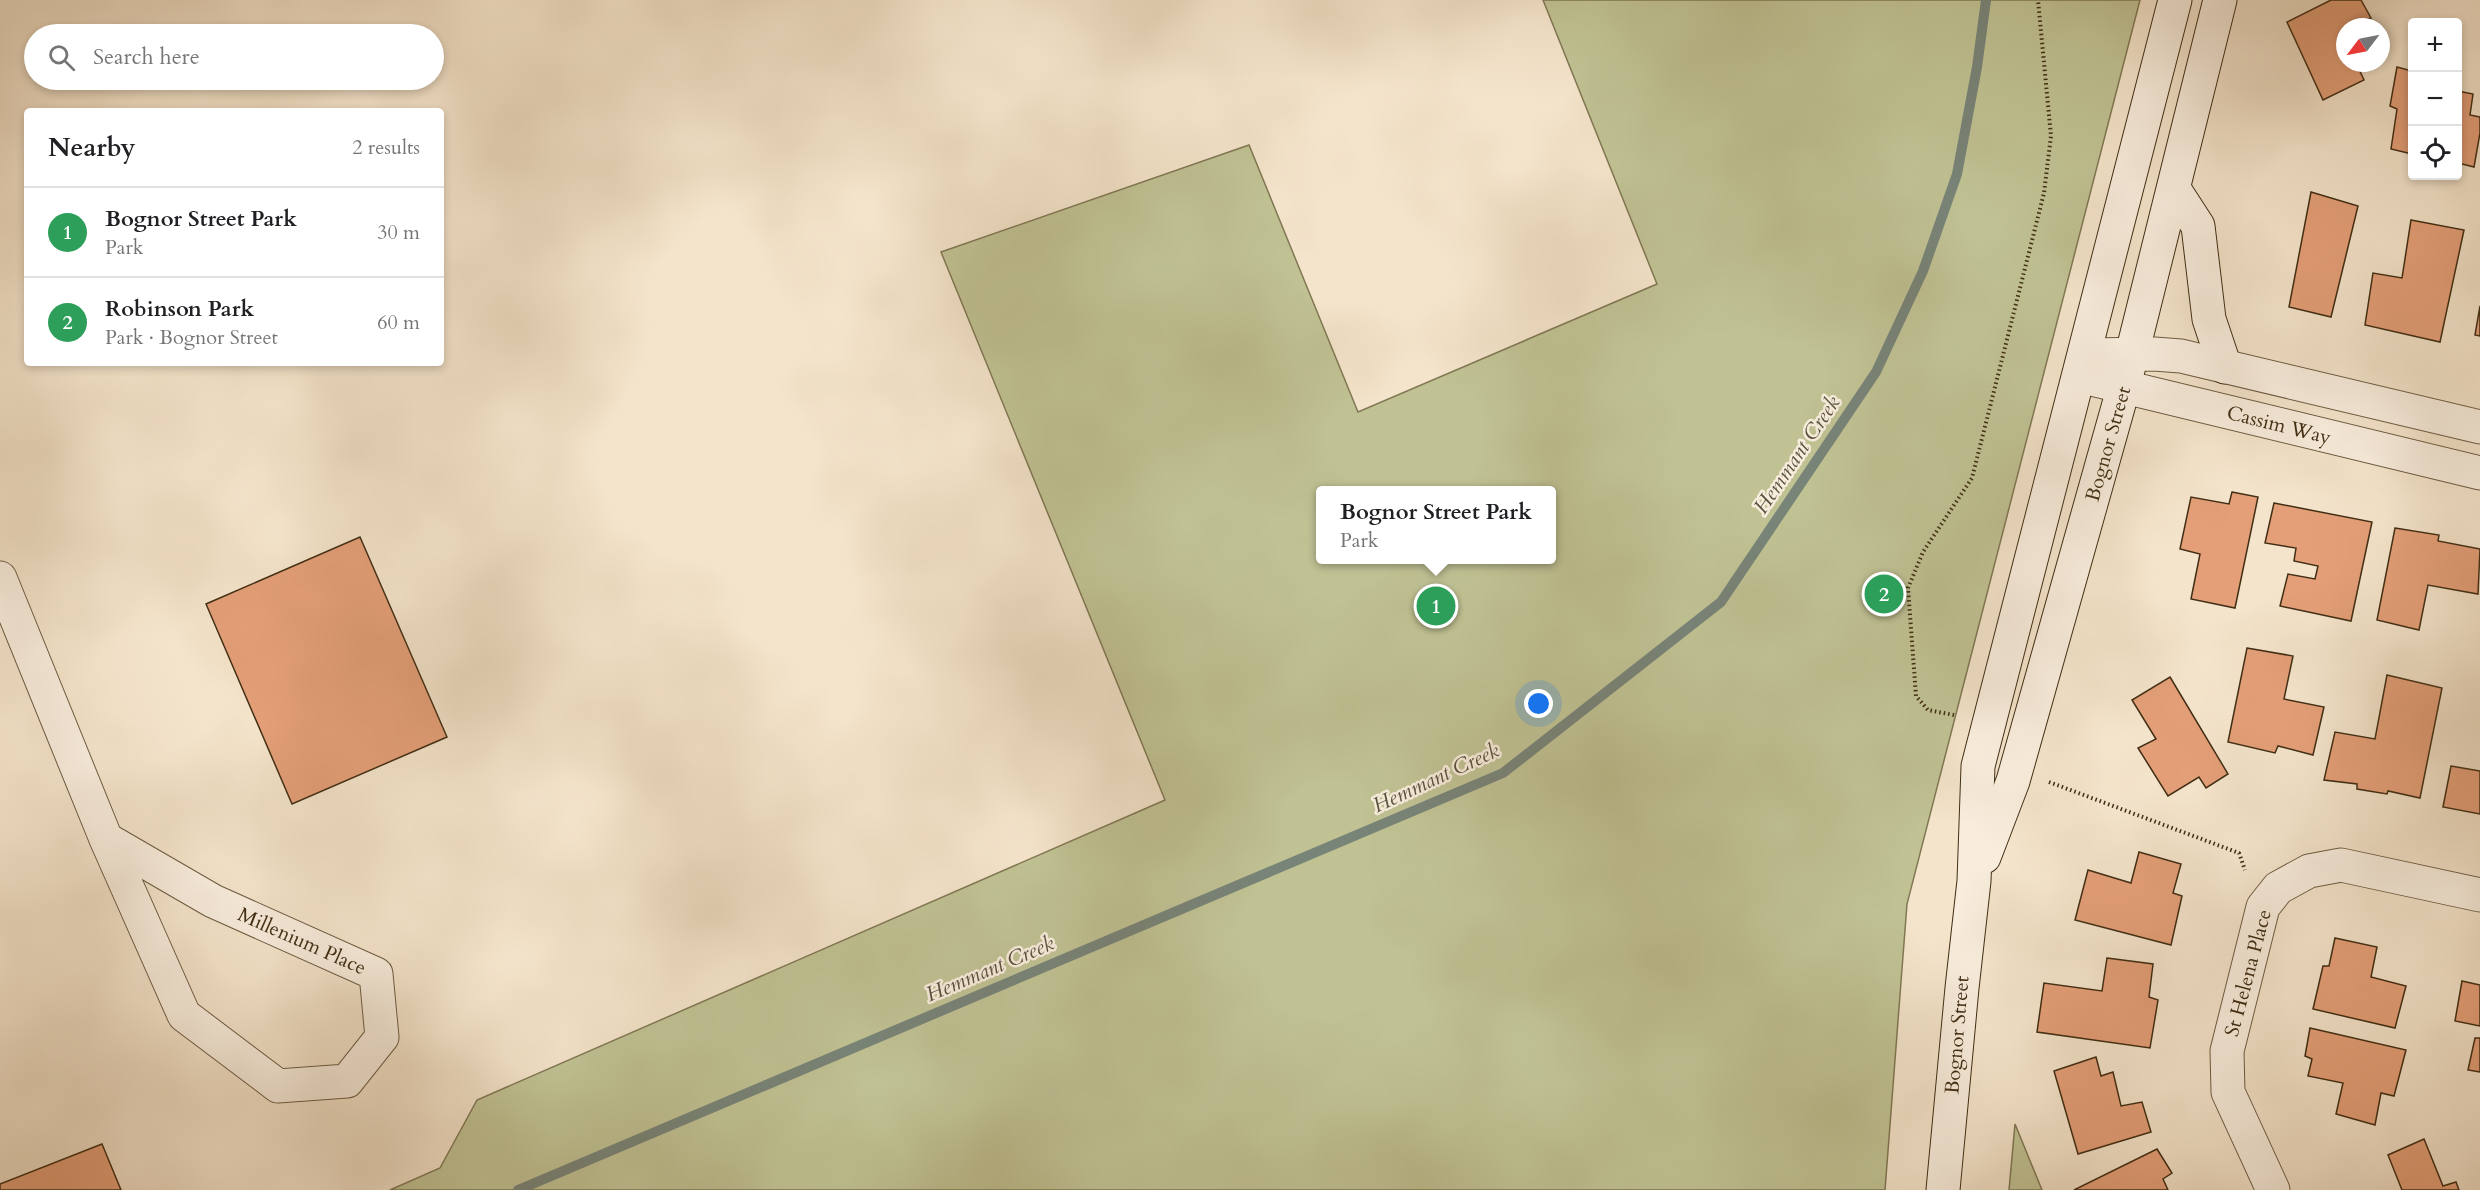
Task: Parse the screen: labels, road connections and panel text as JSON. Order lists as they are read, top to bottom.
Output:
{
  "streets": {
    "street": [
      "Cassim Way",
      "Bognor Street",
      "Millenium Place",
      "St Helena Place"
    ]
  },
  "crossings": [
    ["Cassim Way", "Bognor Street"]
  ],
  "water": ["Hemmant Creek"],
  "north": "bottom left",
  "page": {
    "map_buttons": ["+", "−"],
    "search": "Search here",
    "heading": ["Nearby", "2 results"],
    "list": [
      {
        "mark": "1",
        "name": "Bognor Street Park",
        "note": "Park",
        "value": "30 m"
      },
      {
        "mark": "2",
        "name": "Robinson Park",
        "note": "Park · Bognor Street",
        "value": "60 m"
      }
    ],
    "popup": ["Bognor Street Park", "Park"],
    "pins": ["2", "1"]
  }
}
